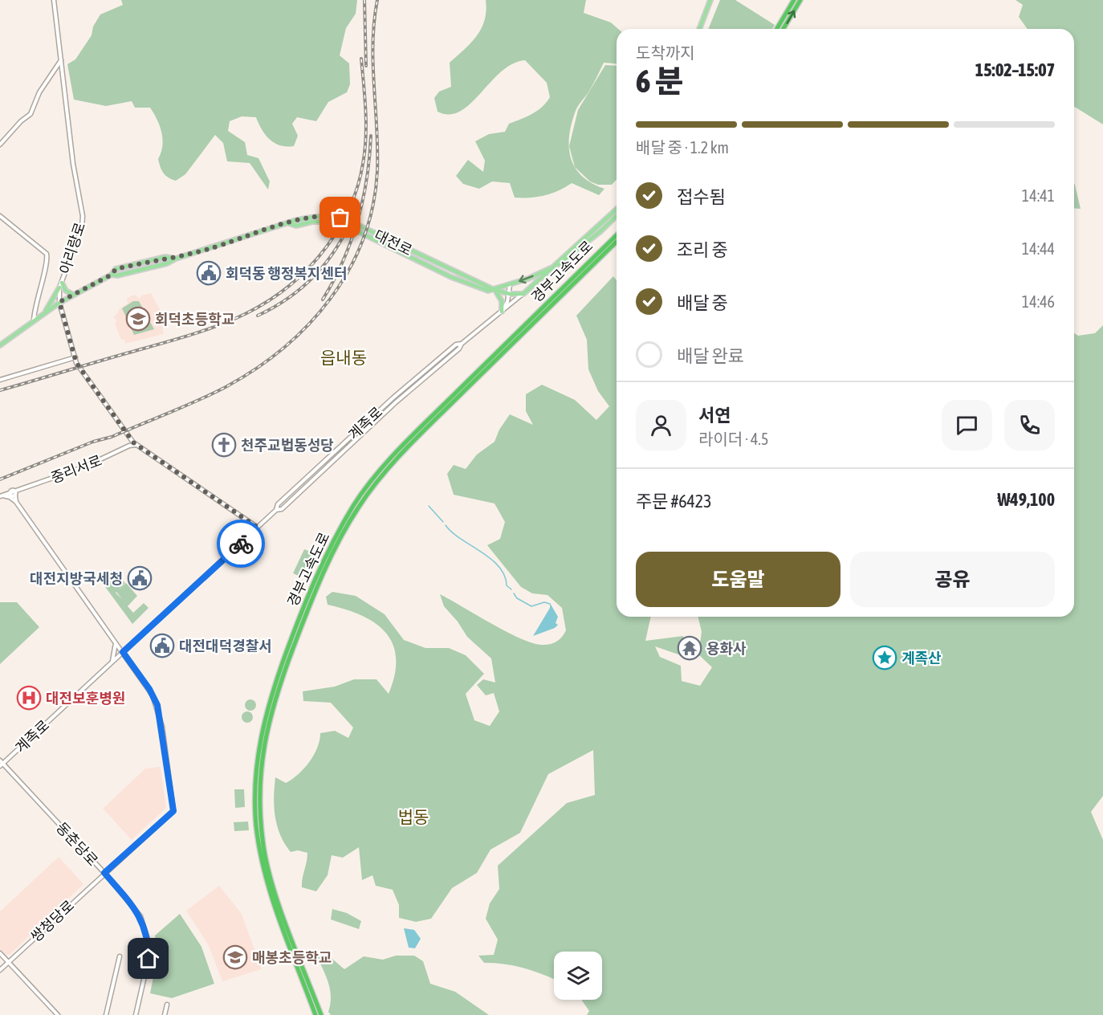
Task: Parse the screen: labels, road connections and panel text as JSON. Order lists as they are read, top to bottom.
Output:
{
  "streets": {
    "highway": ["경부고속도로"],
    "main road": [
      "대전로",
      "아리랑로",
      "계족로",
      "중리서로",
      "동춘당로",
      "쌍청당로"
    ]
  },
  "crossings": [
    ["대전로", "아리랑로"],
    ["대전로", "계족로"],
    ["아리랑로", "계족로"],
    ["아리랑로", "중리서로"],
    ["계족로", "동춘당로"],
    ["계족로", "쌍청당로"],
    ["동춘당로", "쌍청당로"]
  ],
  "districts": ["읍내동", "법동"],
  "places": {
    "public building": ["회덕동 행정복지센터", "대전지방국세청", "대전대덕경찰서"],
    "school or university": ["회덕초등학교", "매봉초등학교"],
    "church": ["천주교법동성당"],
    "temple": ["용화사"],
    "place": ["계족산"],
    "hospital": ["대전보훈병원"]
  },
  "page": {
    "heading": ["6 분", "도착까지", "15:02–15:07"],
    "panel": [
      "서연",
      "라이더 · 4.5",
      "주문 #6423",
      "₩49,100"
    ],
    "bar": "배달 중 · 1.2 km",
    "list": [
      ["접수됨", "14:41"],
      ["조리 중", "14:44"],
      ["배달 중", "14:46"],
      "배달 완료"
    ],
    "buttons": ["도움말", "공유"]
  }
}
